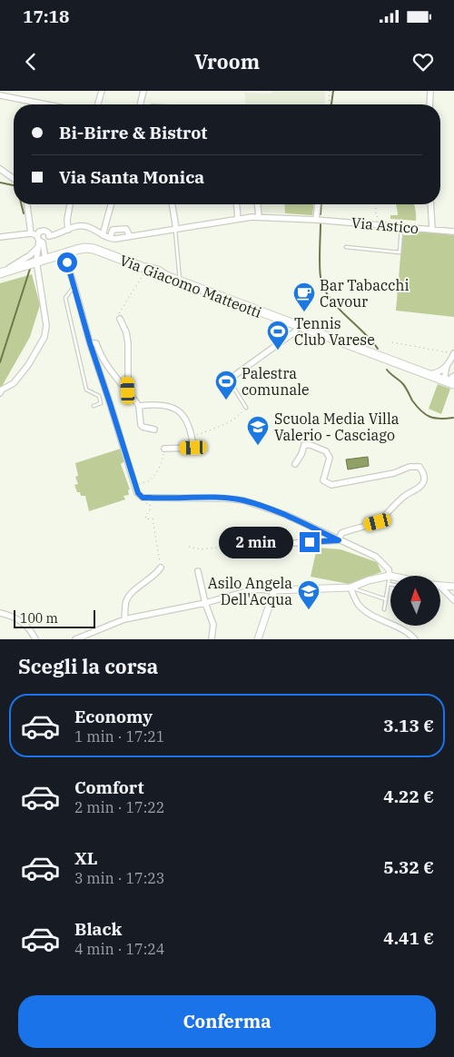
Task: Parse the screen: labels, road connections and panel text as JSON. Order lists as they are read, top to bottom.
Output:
{
  "streets": {
    "main road": ["Via Giacomo Matteotti"],
    "street": ["Via Astico"]
  },
  "places": {
    "cafe": ["Bar Tabacchi Cavour"],
    "sports": ["Tennis Club Varese", "Palestra comunale"],
    "school or university": ["Scuola Media Villa Valerio - Casciago", "Asilo Angela Dell'Acqua"]
  },
  "scale_bar": "100 m",
  "north": "top",
  "page": {
    "status": "17:18",
    "header": "Vroom",
    "banner": ["Bi-Birre & Bistrot", "Via Santa Monica"],
    "bubble": "2 min",
    "scale": "100 m",
    "heading": "Scegli la corsa",
    "list": [
      {
        "name": "Economy",
        "note": "1 min · 17:21",
        "value": "3.13 €"
      },
      {
        "name": "Comfort",
        "note": "2 min · 17:22",
        "value": "4.22 €"
      },
      {
        "name": "XL",
        "note": "3 min · 17:23",
        "value": "5.32 €"
      },
      {
        "name": "Black",
        "note": "4 min · 17:24",
        "value": "4.41 €"
      }
    ],
    "buttons": "Conferma"
  }
}
